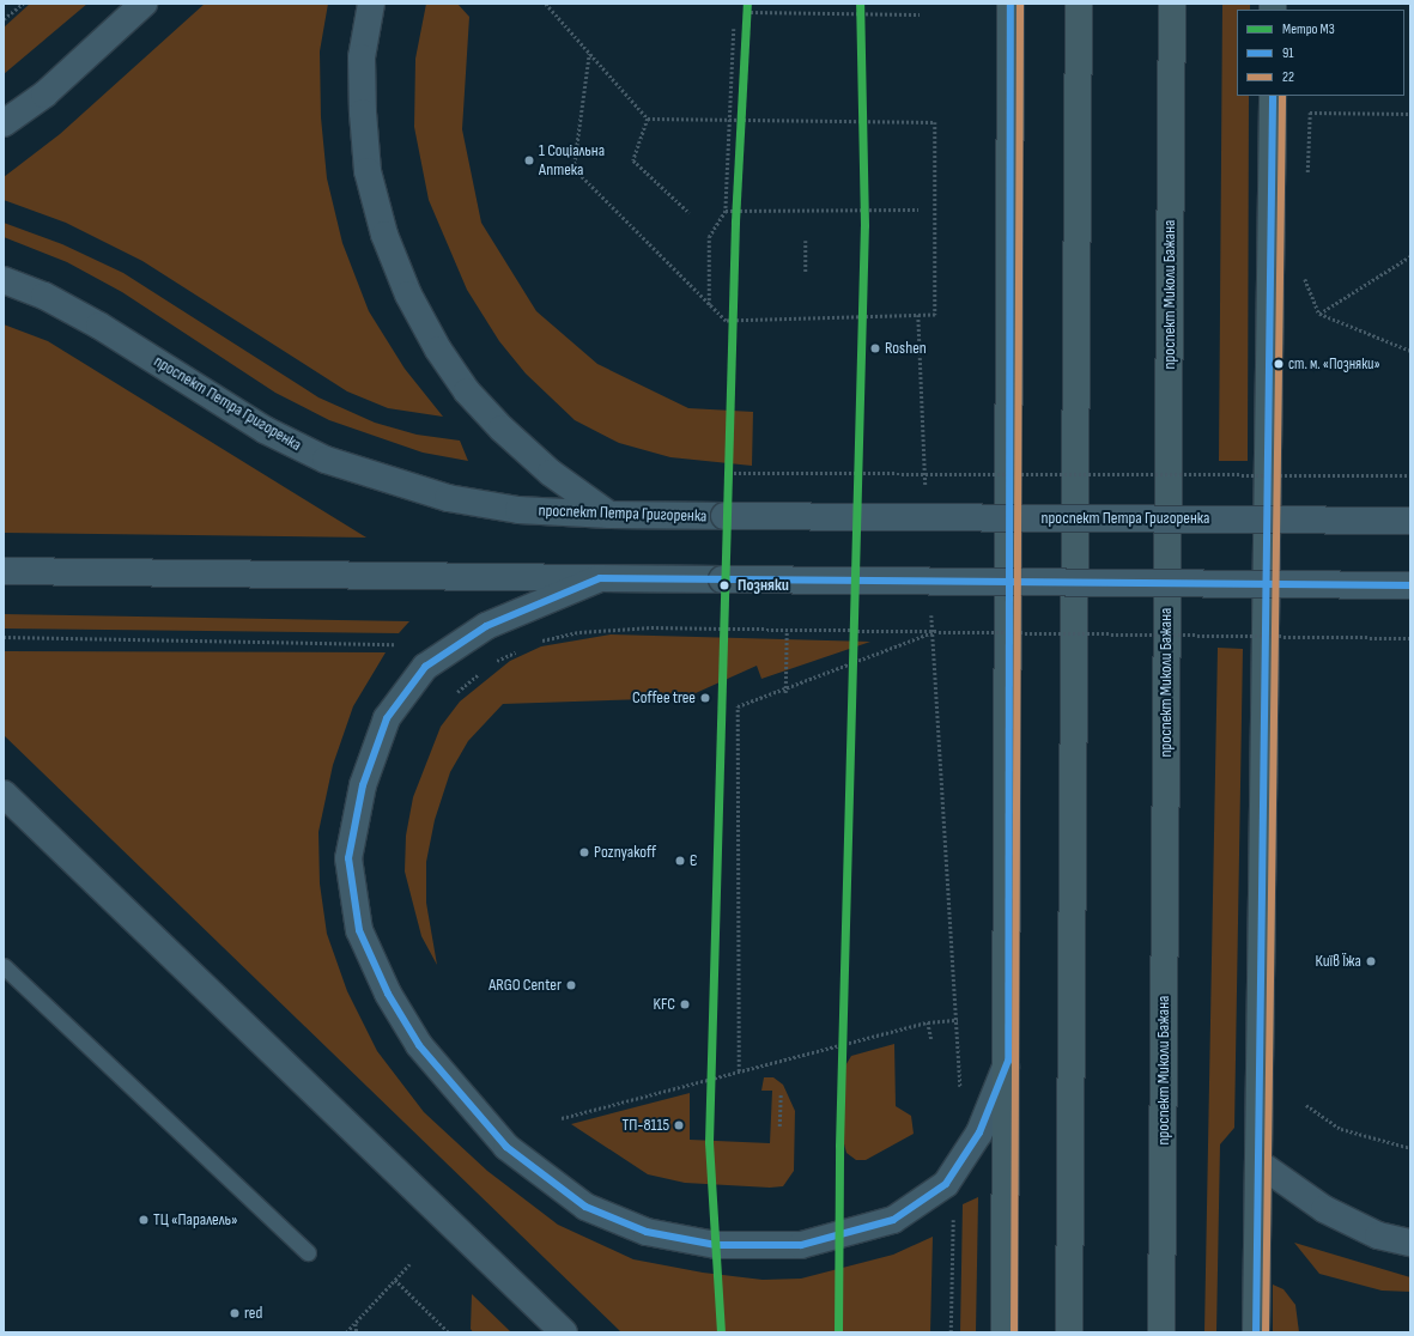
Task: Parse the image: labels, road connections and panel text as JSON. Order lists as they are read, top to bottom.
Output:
{
  "streets": {
    "highway": ["проспект Миколи Бажана"],
    "main road": ["проспект Петра Григоренка"]
  },
  "places": [
    "1 Соціальна Аптека",
    "Roshen",
    "ст. м. «Позняки»",
    "Позняки",
    "Coffee tree",
    "Poznyakoff",
    "Є",
    "Київ Їжа",
    "ARGO Center",
    "KFC",
    "ТП-8115",
    "ТЦ «Паралель»",
    "red"
  ],
  "lines": ["metro line M3", "transit line 91", "transit line 22"],
  "legend": ["Метро M3", "91", "22"]
}
